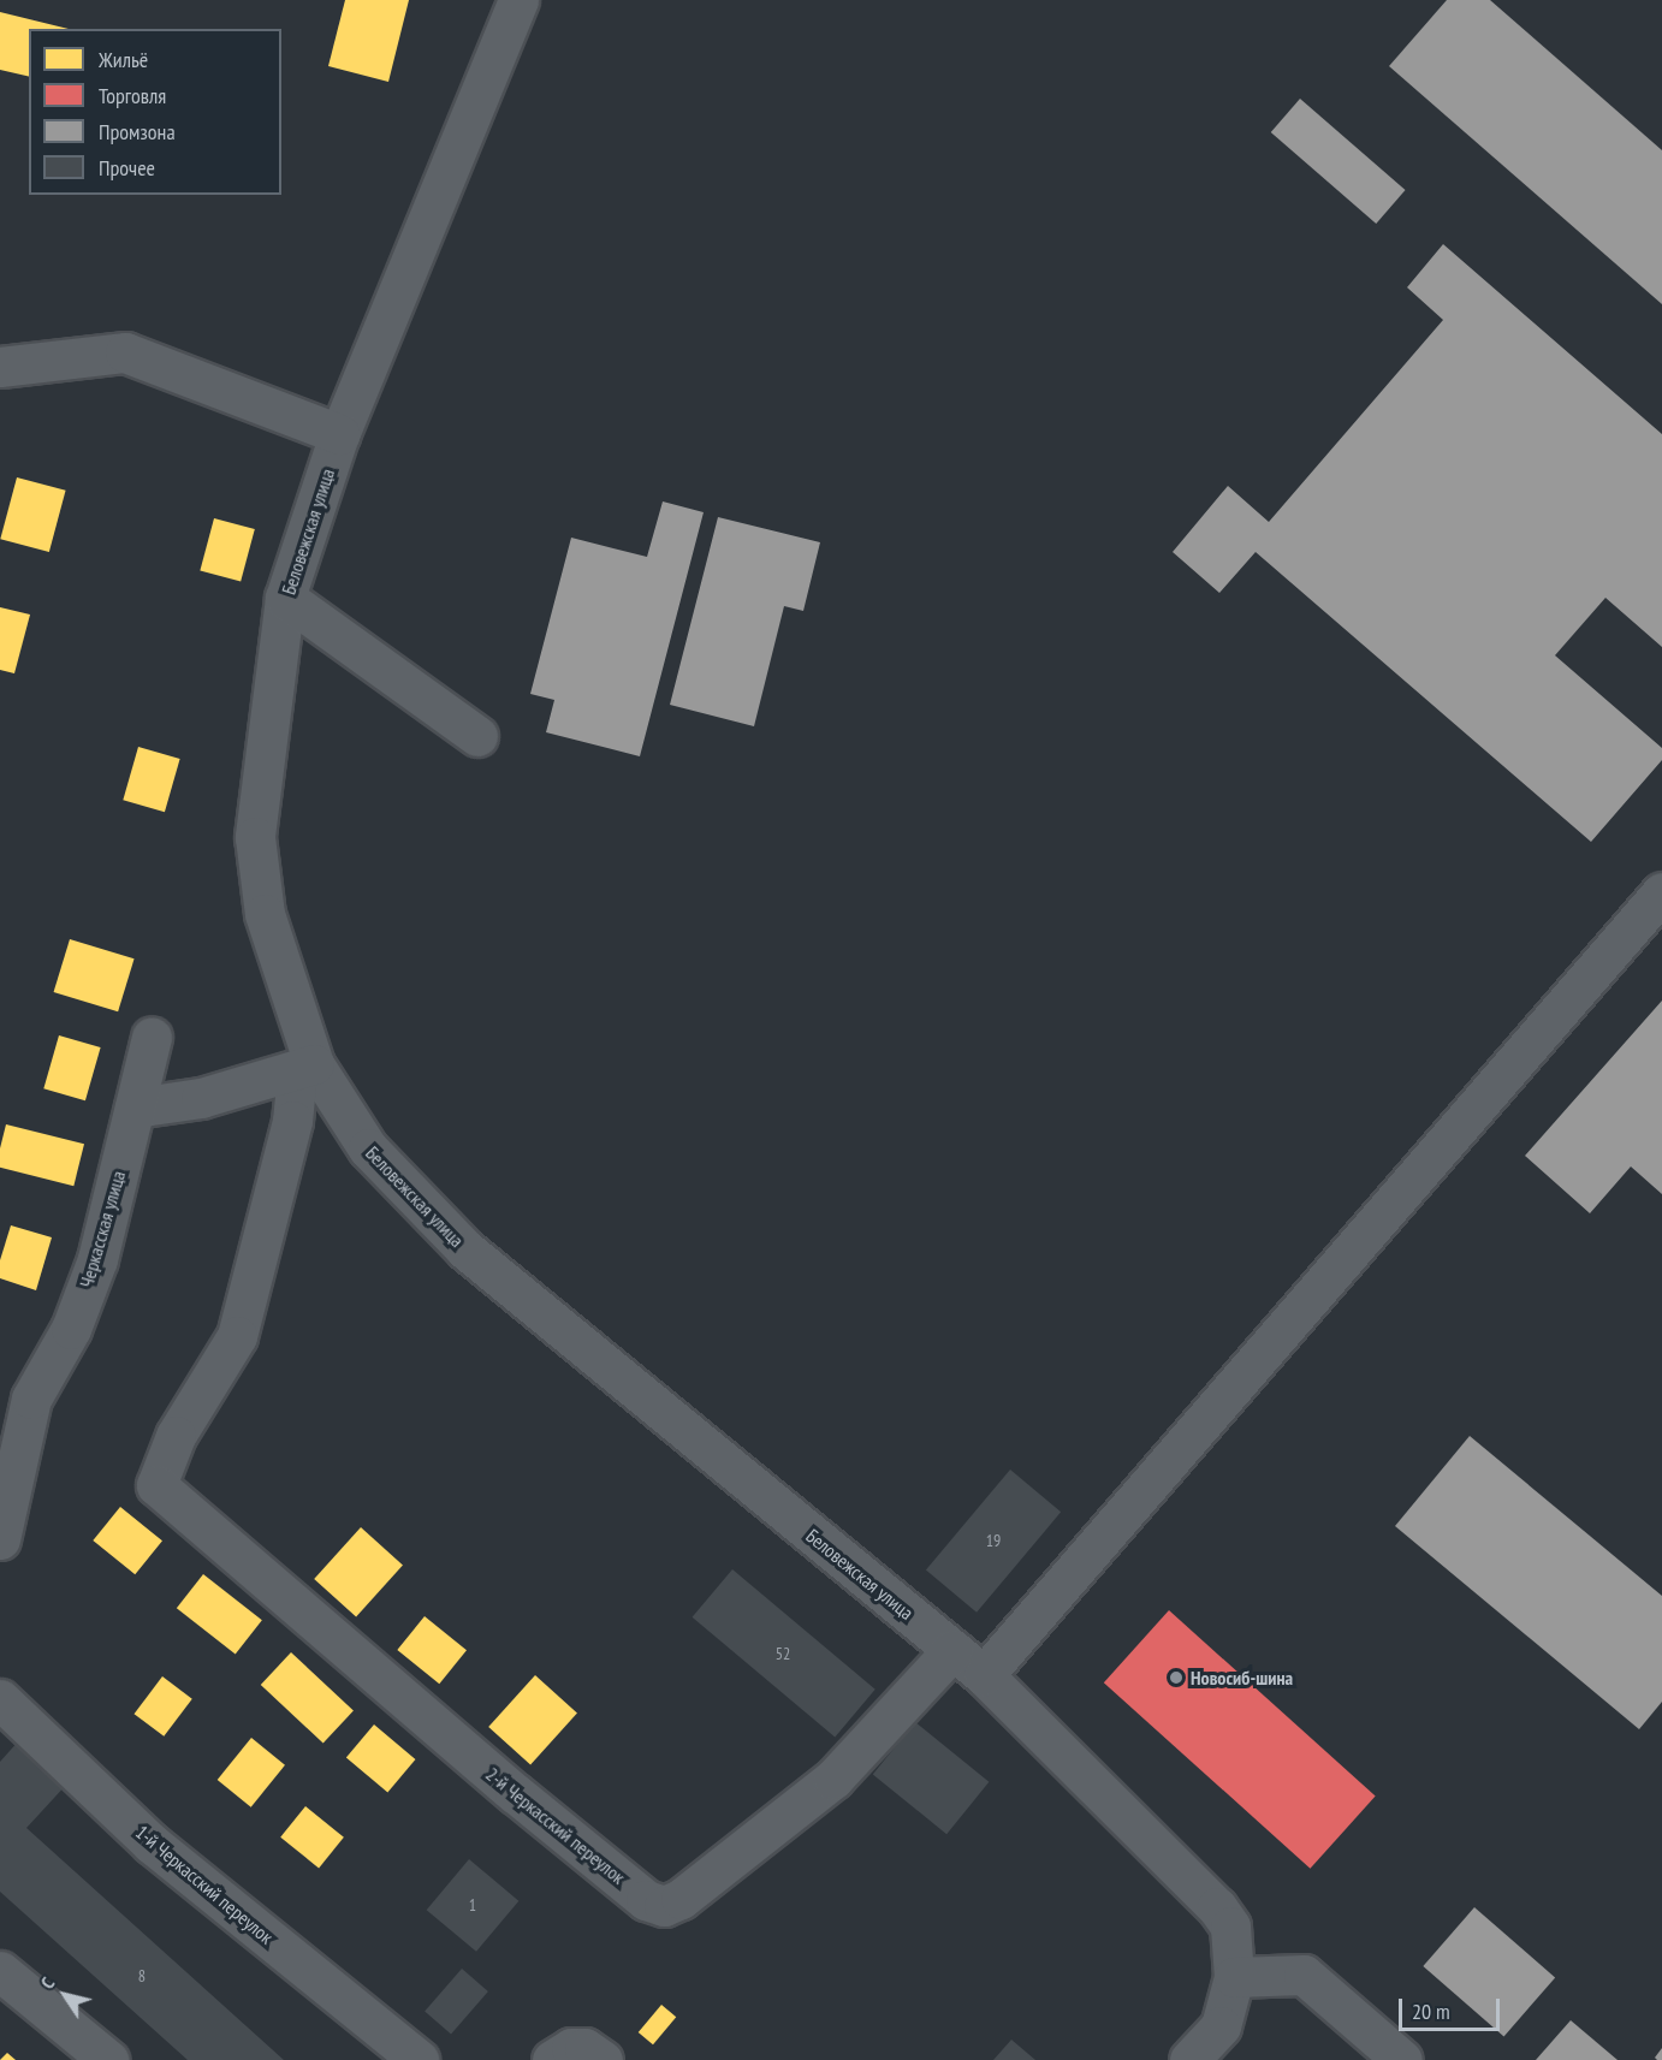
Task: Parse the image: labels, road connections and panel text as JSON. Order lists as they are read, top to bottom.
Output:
{
  "streets": {
    "street": [
      "Беловежская улица",
      "Черкасская улица",
      "2-й Черкасский переулок",
      "1-й Черкасский переулок"
    ]
  },
  "crossings": [
    ["Беловежская улица", "2-й Черкасский переулок"]
  ],
  "places": ["Новосиб-шина"],
  "house_numbers": [
    "19",
    "52",
    "1",
    "8"
  ],
  "legend": [
    "Жильё",
    "Торговля",
    "Промзона",
    "Прочее"
  ],
  "scale_bar": "20 m",
  "north": "top left"
}
